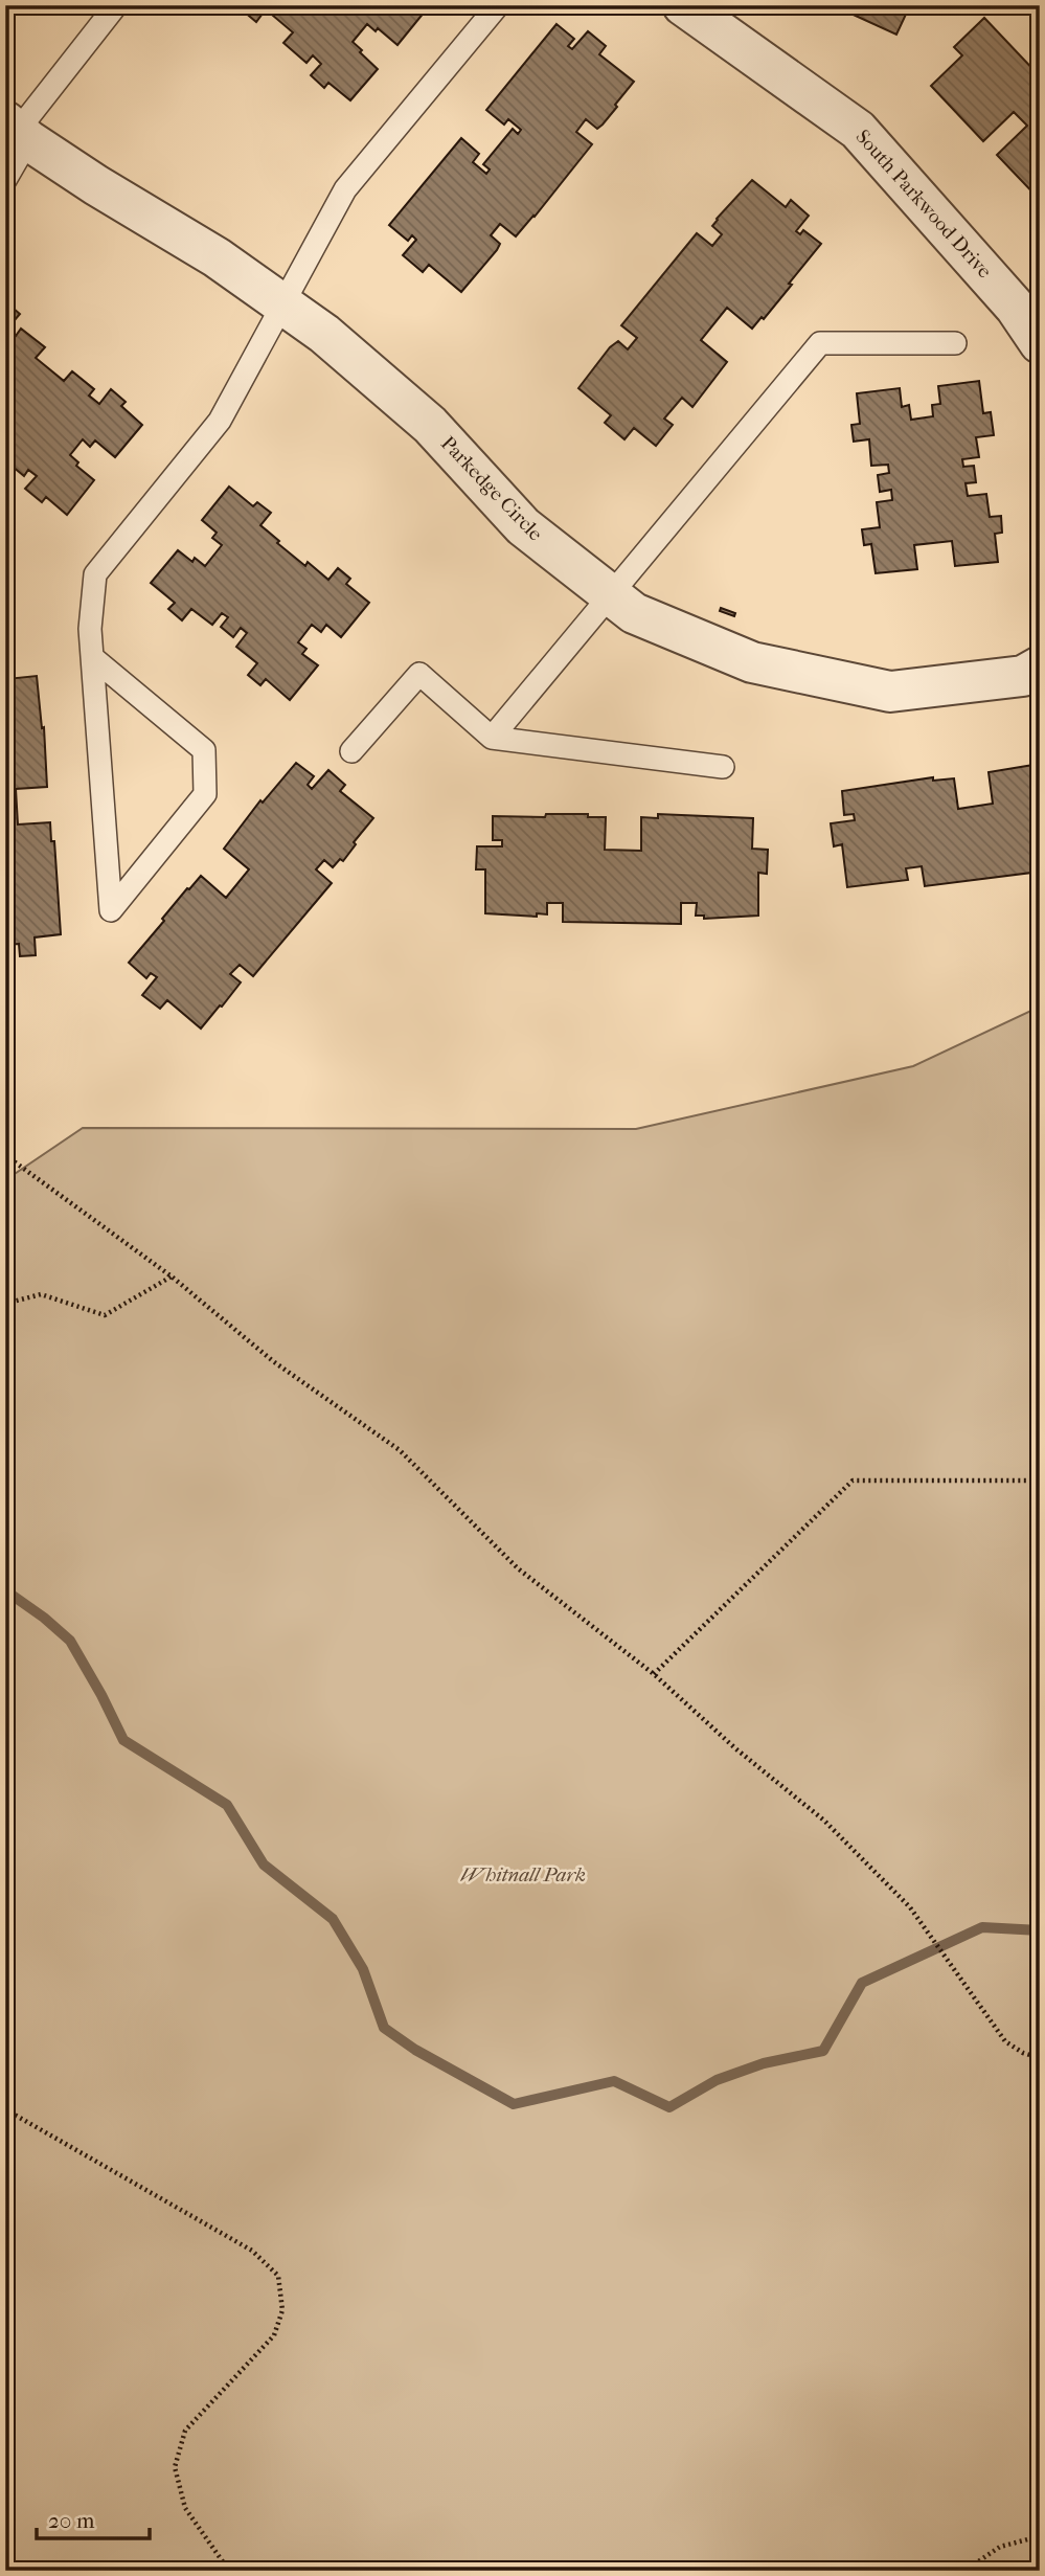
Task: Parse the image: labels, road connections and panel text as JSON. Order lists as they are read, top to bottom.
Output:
{
  "streets": {
    "street": ["South Parkwood Drive", "Parkedge Circle"]
  },
  "parks": ["Whitnall Park"],
  "scale_bar": "20 m"
}
